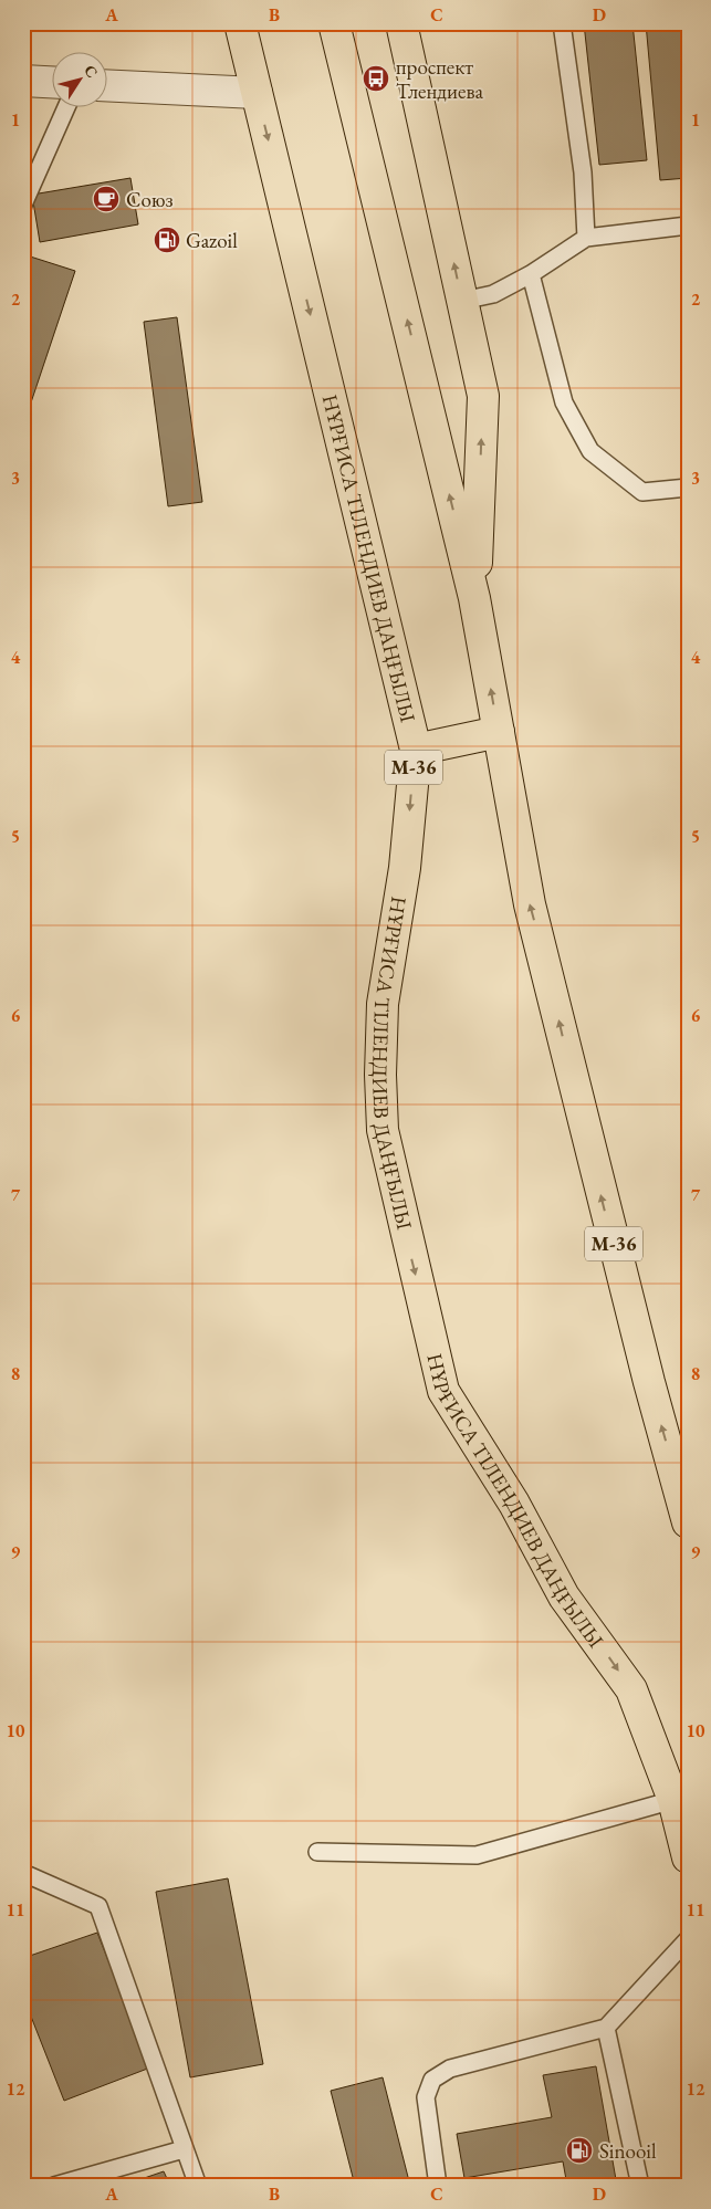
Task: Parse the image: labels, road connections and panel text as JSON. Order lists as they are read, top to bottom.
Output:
{
  "streets": {
    "main road": ["НҰРҒИСА ТІЛЕНДИЕВ ДАҢҒЫЛЫ", "M-36"]
  },
  "places": {
    "bus stop": ["проспект Тлендиева"],
    "cafe": ["Союз"],
    "fuel station": ["Gazoil", "Sinooil"]
  },
  "north": "top right",
  "grid": {
    "columns": [
      "A",
      "B",
      "C",
      "D"
    ],
    "rows": [
      "1",
      "2",
      "3",
      "4",
      "5",
      "6",
      "7",
      "8",
      "9",
      "10",
      "11",
      "12"
    ]
  }
}
